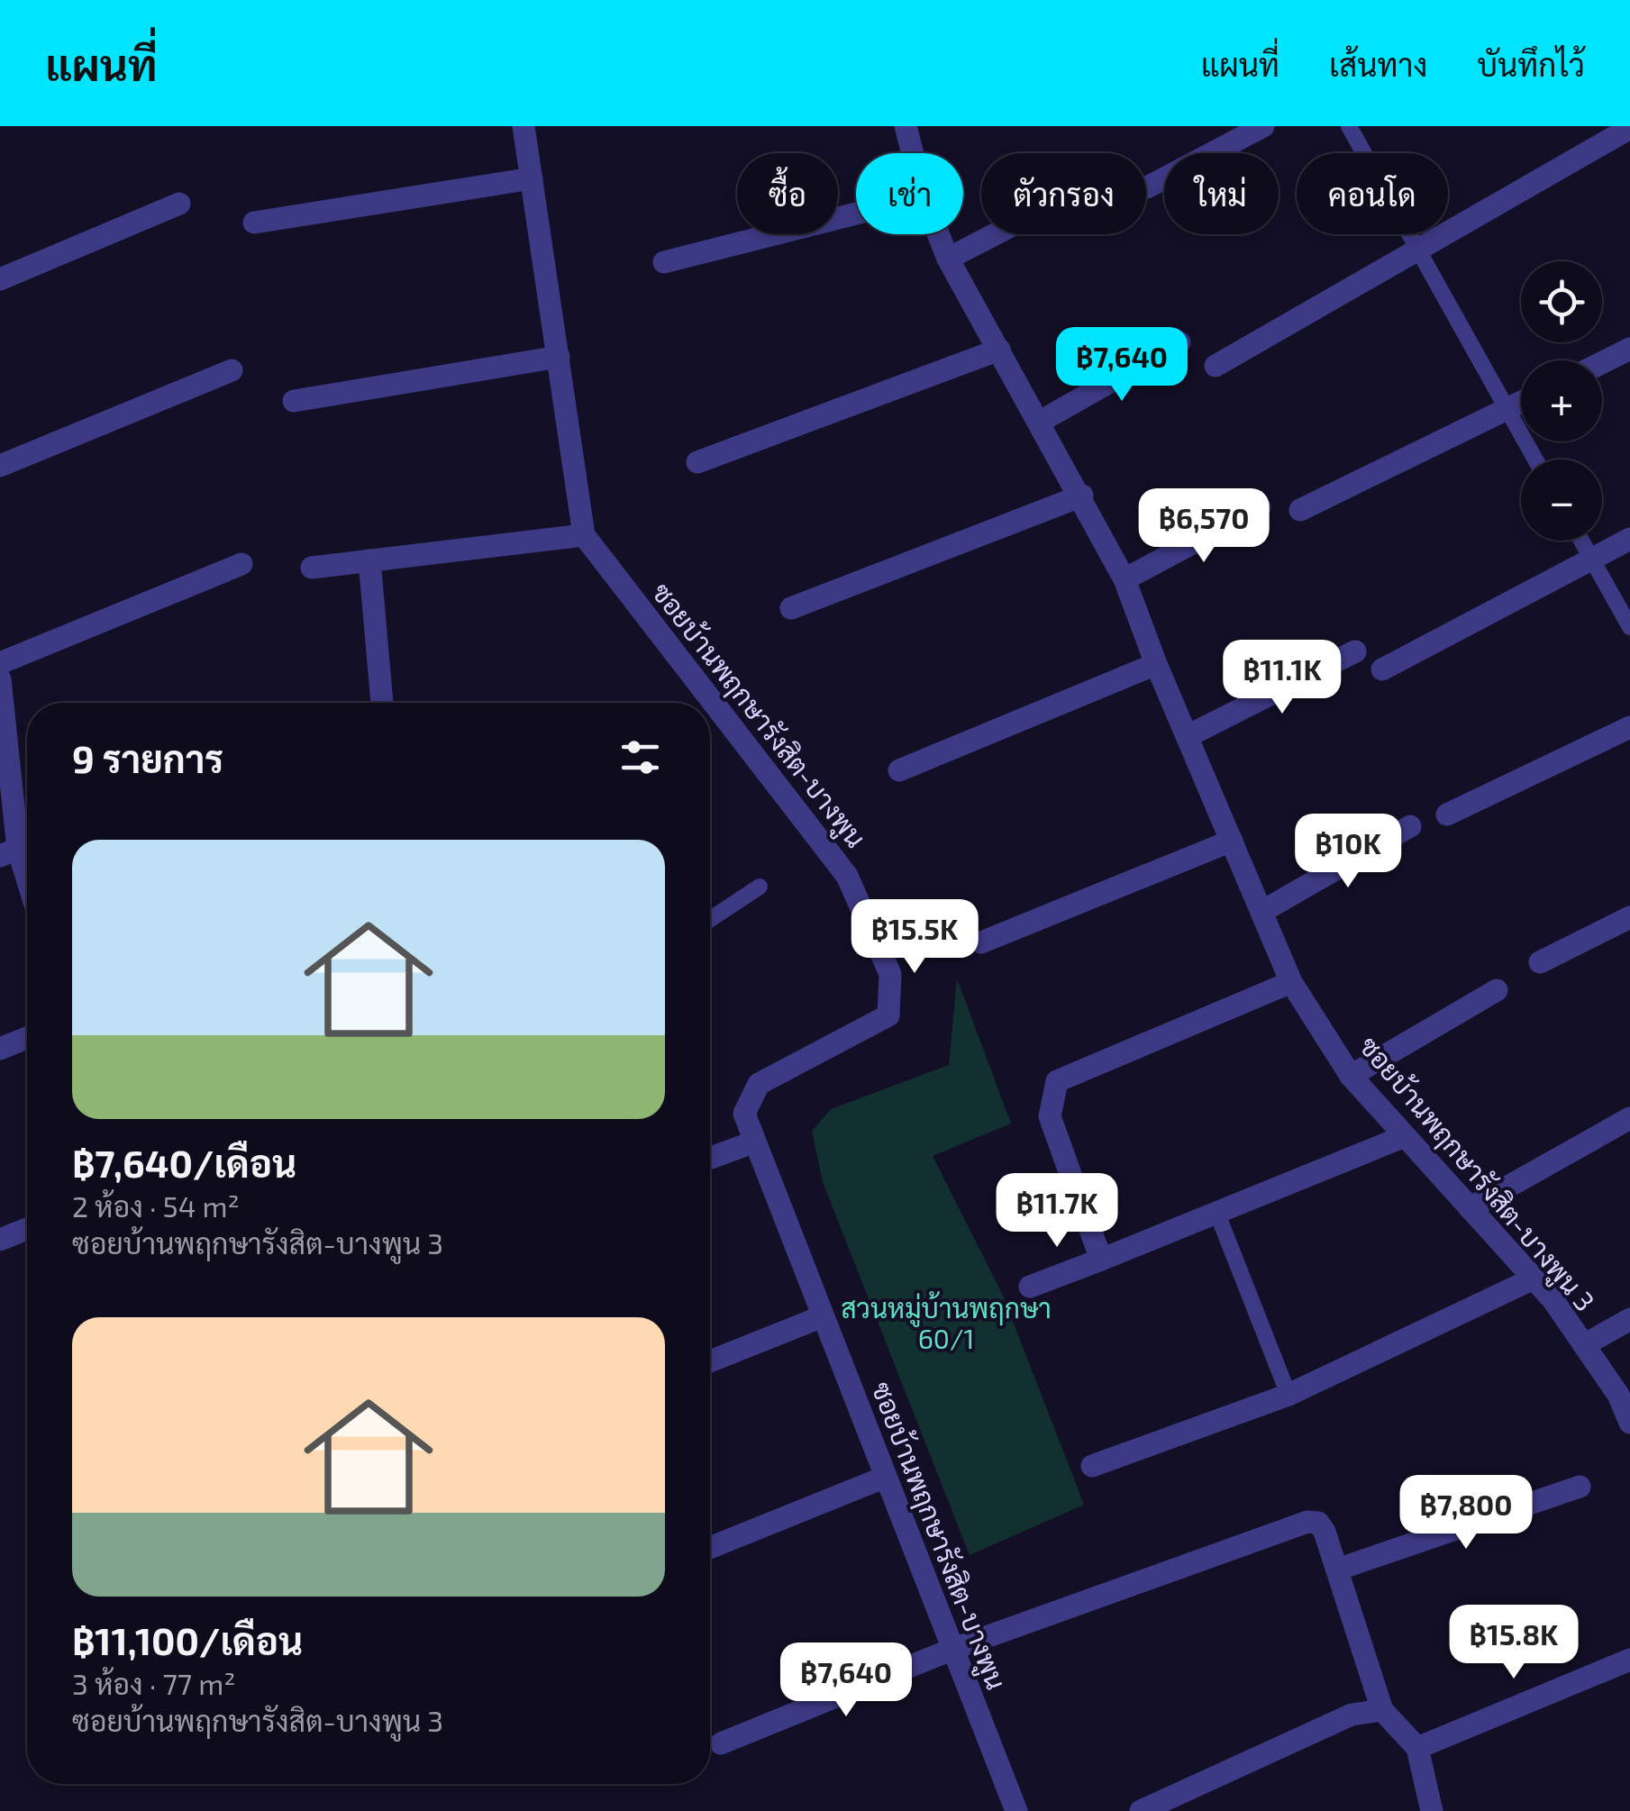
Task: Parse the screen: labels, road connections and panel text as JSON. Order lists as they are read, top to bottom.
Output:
{
  "streets": {
    "street": ["ซอยบ้านพฤกษารังสิต-บางพูน", "ซอยบ้านพฤกษารังสิต-บางพูน 3"]
  },
  "parks": ["สวนหมู่บ้านพฤกษา 60/1"],
  "page": {
    "header": "แผนที่",
    "nav": ["แผนที่", "เส้นทาง", "บันทึกไว้"],
    "chip": [
      "ซื้อ",
      "เช่า",
      "ตัวกรอง",
      "ใหม่",
      "คอนโด"
    ],
    "map_buttons": ["+", "−"],
    "price": [
      "฿7,640",
      "฿6,570",
      "฿11.1K",
      "฿10K",
      "฿15.5K",
      "฿11.7K",
      "฿7,800",
      "฿15.8K",
      "฿7,640"
    ],
    "heading": "9 รายการ",
    "list": [
      {
        "name": "฿7,640/เดือน",
        "note": "2 ห้อง · 54 m² · ซอยบ้านพฤกษารังสิต-บางพูน 3"
      },
      {
        "name": "฿11,100/เดือน",
        "note": "3 ห้อง · 77 m² · ซอยบ้านพฤกษารังสิต-บางพูน 3"
      }
    ]
  }
}
